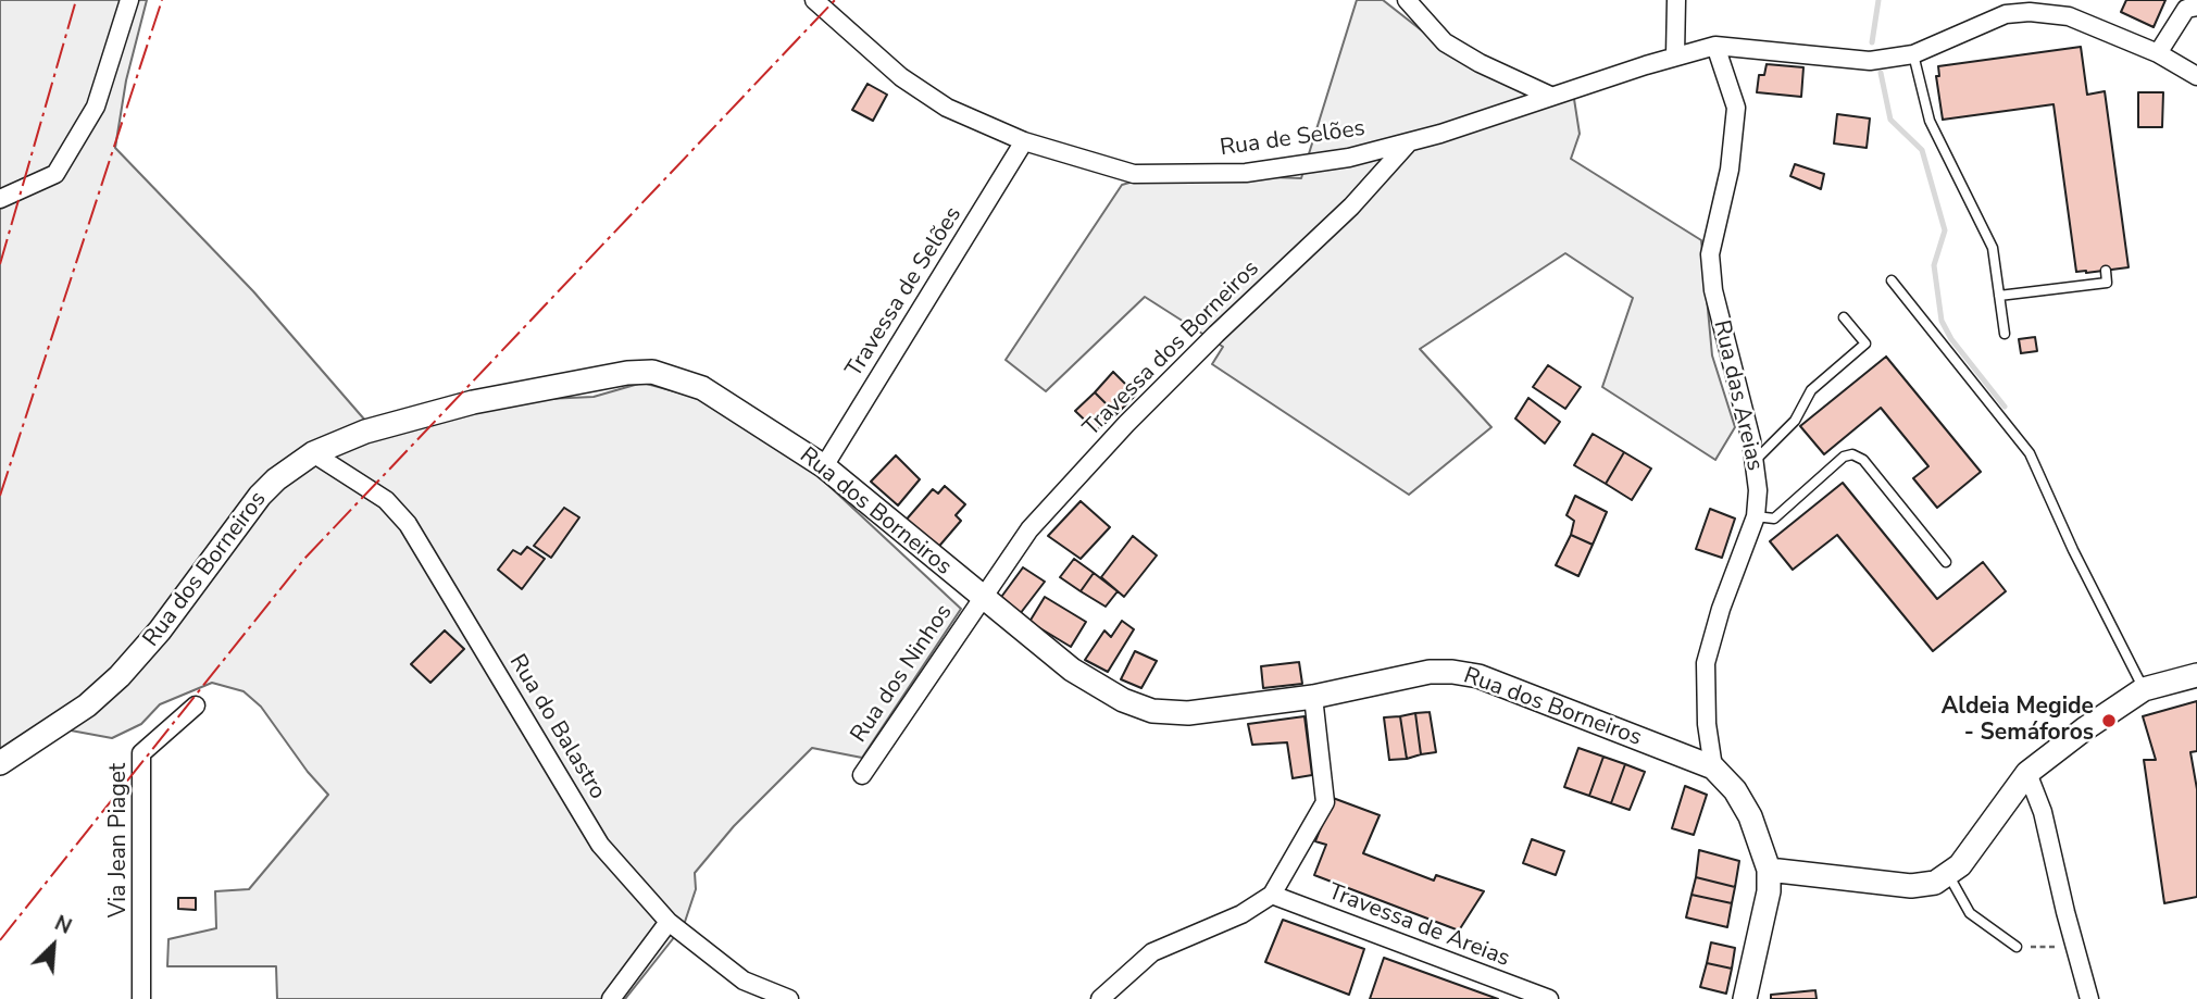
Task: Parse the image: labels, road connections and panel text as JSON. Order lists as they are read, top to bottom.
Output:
{
  "streets": {
    "street": [
      "Rua de Selões",
      "Travessa de Selões",
      "Travessa dos Borneiros",
      "Rua das Areias",
      "Rua dos Borneiros",
      "Rua dos Ninhos",
      "Rua do Balastro",
      "Via Jean Piaget",
      "Travessa de Areias"
    ]
  },
  "crossings": [
    ["Rua de Selões", "Travessa de Selões"],
    ["Rua de Selões", "Travessa dos Borneiros"],
    ["Rua de Selões", "Rua das Areias"],
    ["Travessa de Selões", "Rua dos Borneiros"],
    ["Travessa dos Borneiros", "Rua dos Borneiros"],
    ["Travessa dos Borneiros", "Rua dos Ninhos"],
    ["Rua das Areias", "Rua dos Borneiros"],
    ["Rua dos Borneiros", "Rua dos Ninhos"],
    ["Rua dos Borneiros", "Rua do Balastro"]
  ],
  "places": ["Aldeia Megide - Semáforos"],
  "north": "top right"
}
